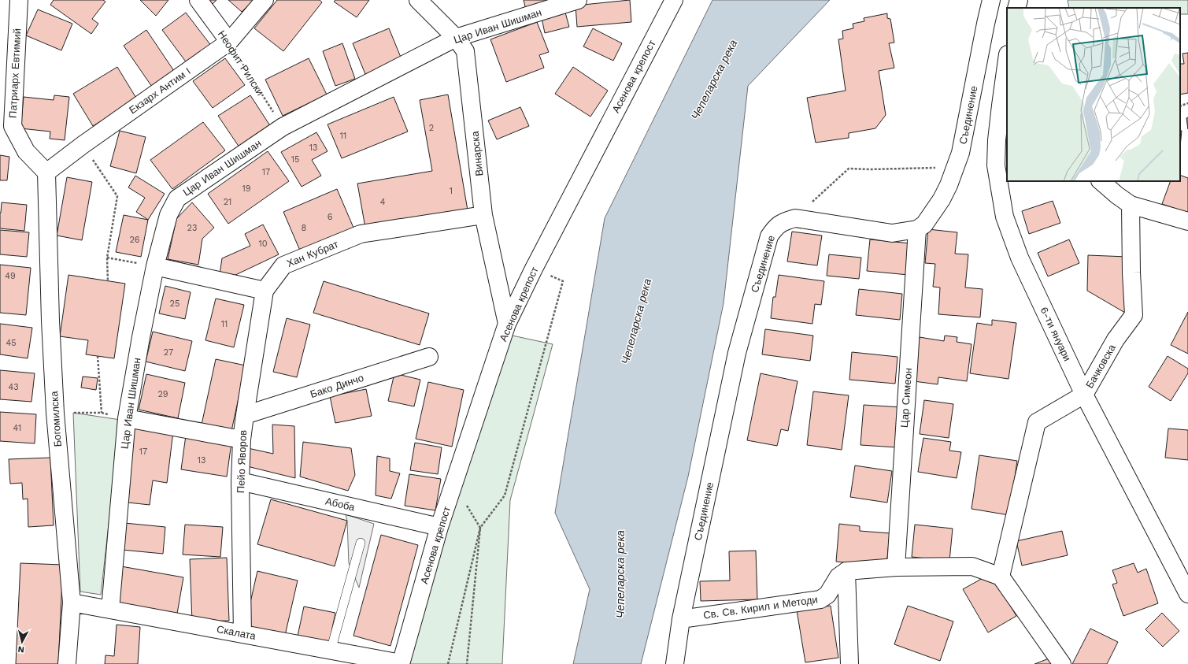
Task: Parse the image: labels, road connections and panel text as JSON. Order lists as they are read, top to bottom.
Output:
{
  "streets": {
    "street": [
      "Цар Иван Шишман",
      "Неофит Рилски",
      "Патриарх Евтимий",
      "Асенова крепост",
      "Екзарх Антим I",
      "Съединение",
      "Винарска",
      "Хан Кубрат",
      "6-ти януари",
      "Бачковска",
      "Бако Динчо",
      "Цар Симеон",
      "Богомилска",
      "Пейо Яворов",
      "Абоба",
      "Св. Св. Кирил и Методи",
      "Скалата"
    ]
  },
  "crossings": [
    ["Цар Иван Шишман", "Неофит Рилски"],
    ["Цар Иван Шишман", "Винарска"],
    ["Цар Иван Шишман", "Скалата"],
    ["Неофит Рилски", "Екзарх Антим I"],
    ["Патриарх Евтимий", "Екзарх Антим I"],
    ["Патриарх Евтимий", "Богомилска"],
    ["Асенова крепост", "Винарска"],
    ["Асенова крепост", "Абоба"],
    ["Асенова крепост", "Скалата"],
    ["Екзарх Антим I", "Богомилска"],
    ["Съединение", "Цар Симеон"],
    ["Съединение", "Св. Св. Кирил и Методи"],
    ["Винарска", "Хан Кубрат"],
    ["Хан Кубрат", "Пейо Яворов"],
    ["6-ти януари", "Бачковска"],
    ["Бако Динчо", "Пейо Яворов"],
    ["Богомилска", "Скалата"],
    ["Пейо Яворов", "Абоба"],
    ["Пейо Яворов", "Скалата"]
  ],
  "water": ["Чепеларска река"],
  "house_numbers": [
    "2",
    "11",
    "13",
    "15",
    "17",
    "19",
    "1",
    "21",
    "4",
    "6",
    "23",
    "8",
    "26",
    "10",
    "49",
    "25",
    "11",
    "45",
    "27",
    "43",
    "29",
    "41",
    "17",
    "13"
  ],
  "north": "bottom"
}
